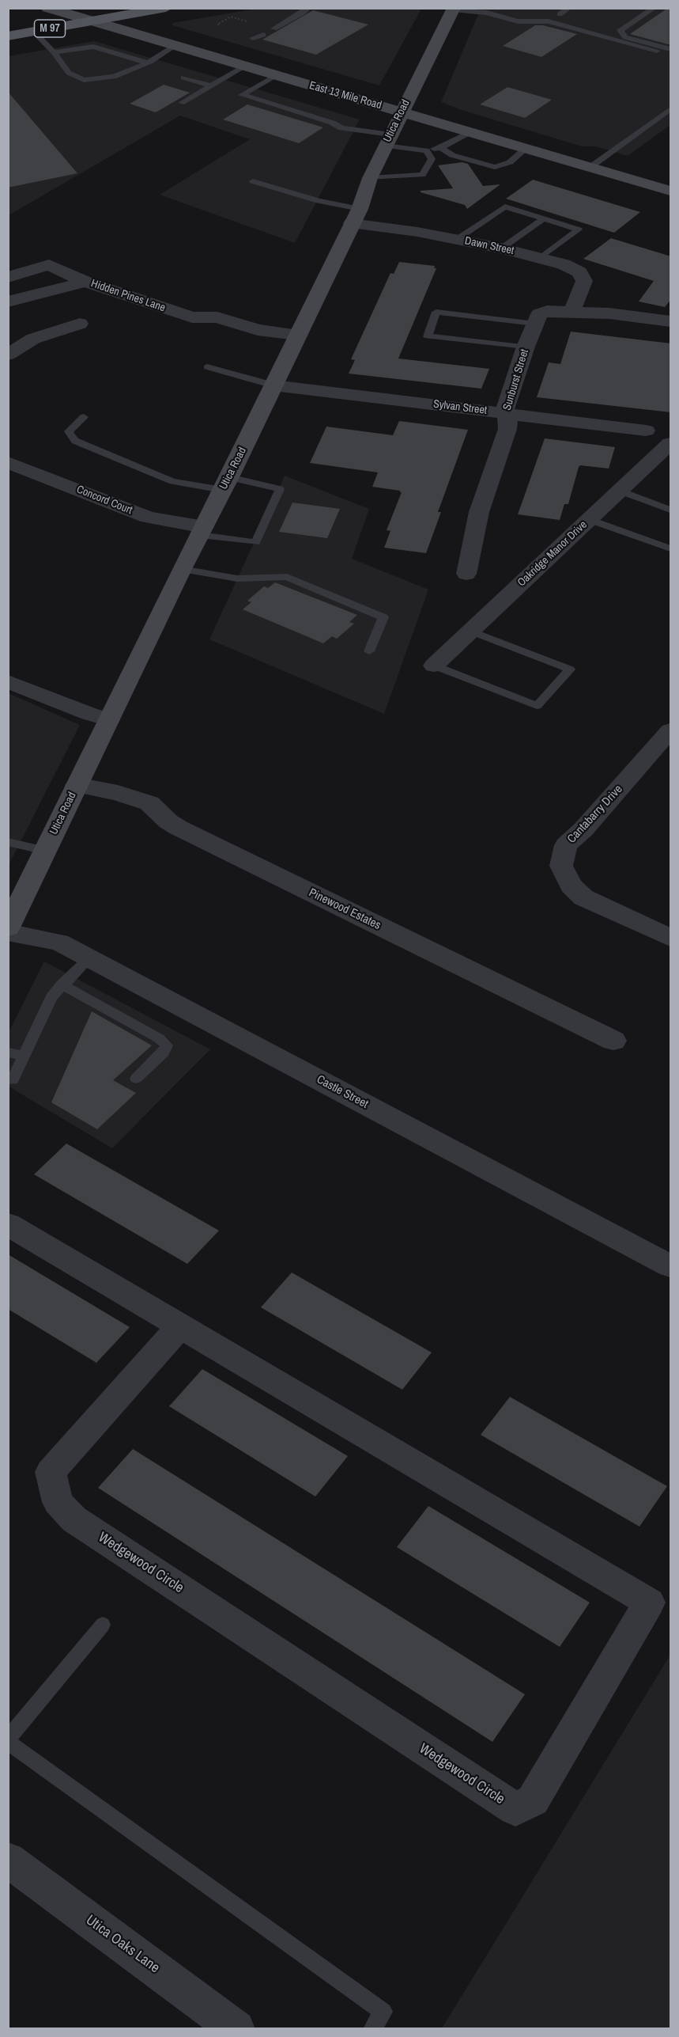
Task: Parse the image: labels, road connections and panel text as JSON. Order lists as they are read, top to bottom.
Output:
{
  "streets": {
    "main road": ["M 97", "East 13 Mile Road", "Utica Road"],
    "street": [
      "Dawn Street",
      "Hidden Pines Lane",
      "Sunburst Street",
      "Sylvan Street",
      "Concord Court",
      "Oakridge Manor Drive",
      "Cantabarry Drive",
      "Pinewood Estates",
      "Castle Street",
      "Wedgewood Circle",
      "Utica Oaks Lane"
    ]
  },
  "crossings": [
    ["M 97", "East 13 Mile Road"],
    ["East 13 Mile Road", "Utica Road"],
    ["Utica Road", "Dawn Street"],
    ["Utica Road", "Hidden Pines Lane"],
    ["Utica Road", "Sylvan Street"],
    ["Utica Road", "Concord Court"],
    ["Utica Road", "Pinewood Estates"],
    ["Sunburst Street", "Sylvan Street"]
  ]
}
